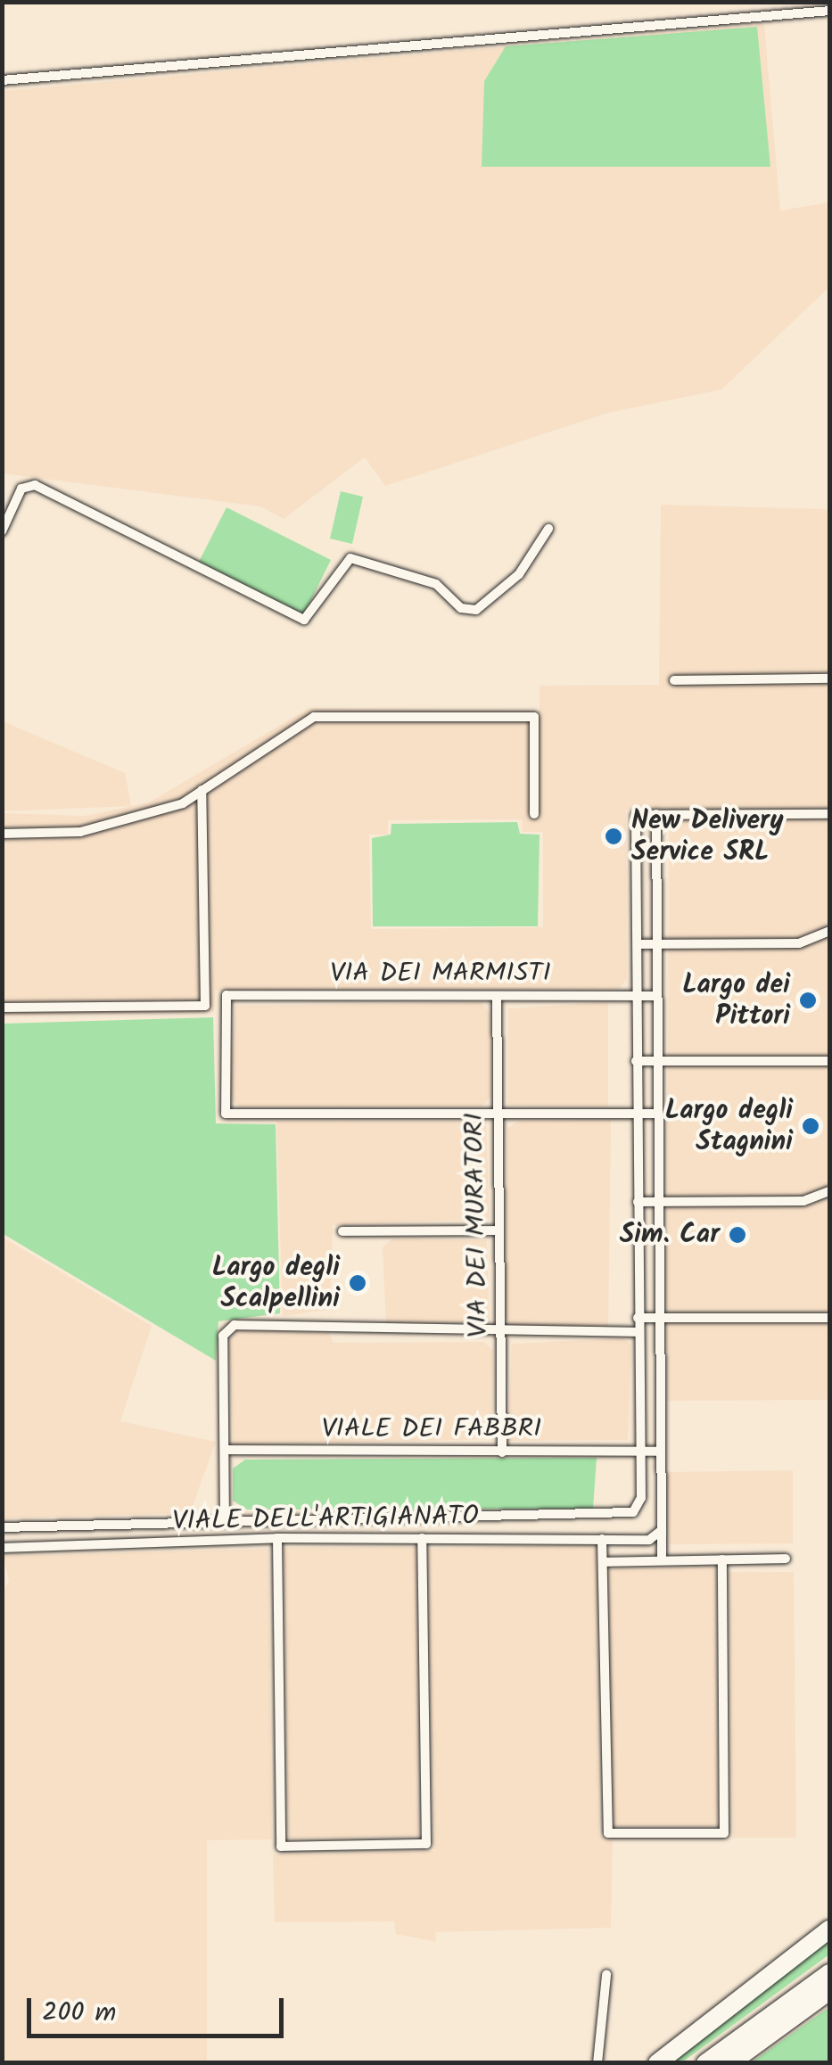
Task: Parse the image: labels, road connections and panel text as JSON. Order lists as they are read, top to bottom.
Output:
{
  "streets": {
    "street": [
      "VIA DEI MARMISTI",
      "VIA DEI MURATORI",
      "VIALE DEI FABBRI",
      "VIALE DELL'ARTIGIANATO"
    ]
  },
  "crossings": [
    ["VIA DEI MARMISTI", "VIA DEI MURATORI"],
    ["VIA DEI MURATORI", "VIALE DEI FABBRI"],
    ["VIALE DEI FABBRI", "VIALE DELL'ARTIGIANATO"]
  ],
  "places": [
    "New Delivery Service SRL",
    "Largo dei Pittori",
    "Largo degli Stagnini",
    "Sim. Car",
    "Largo degli Scalpellini"
  ],
  "scale_bar": "200 m"
}
